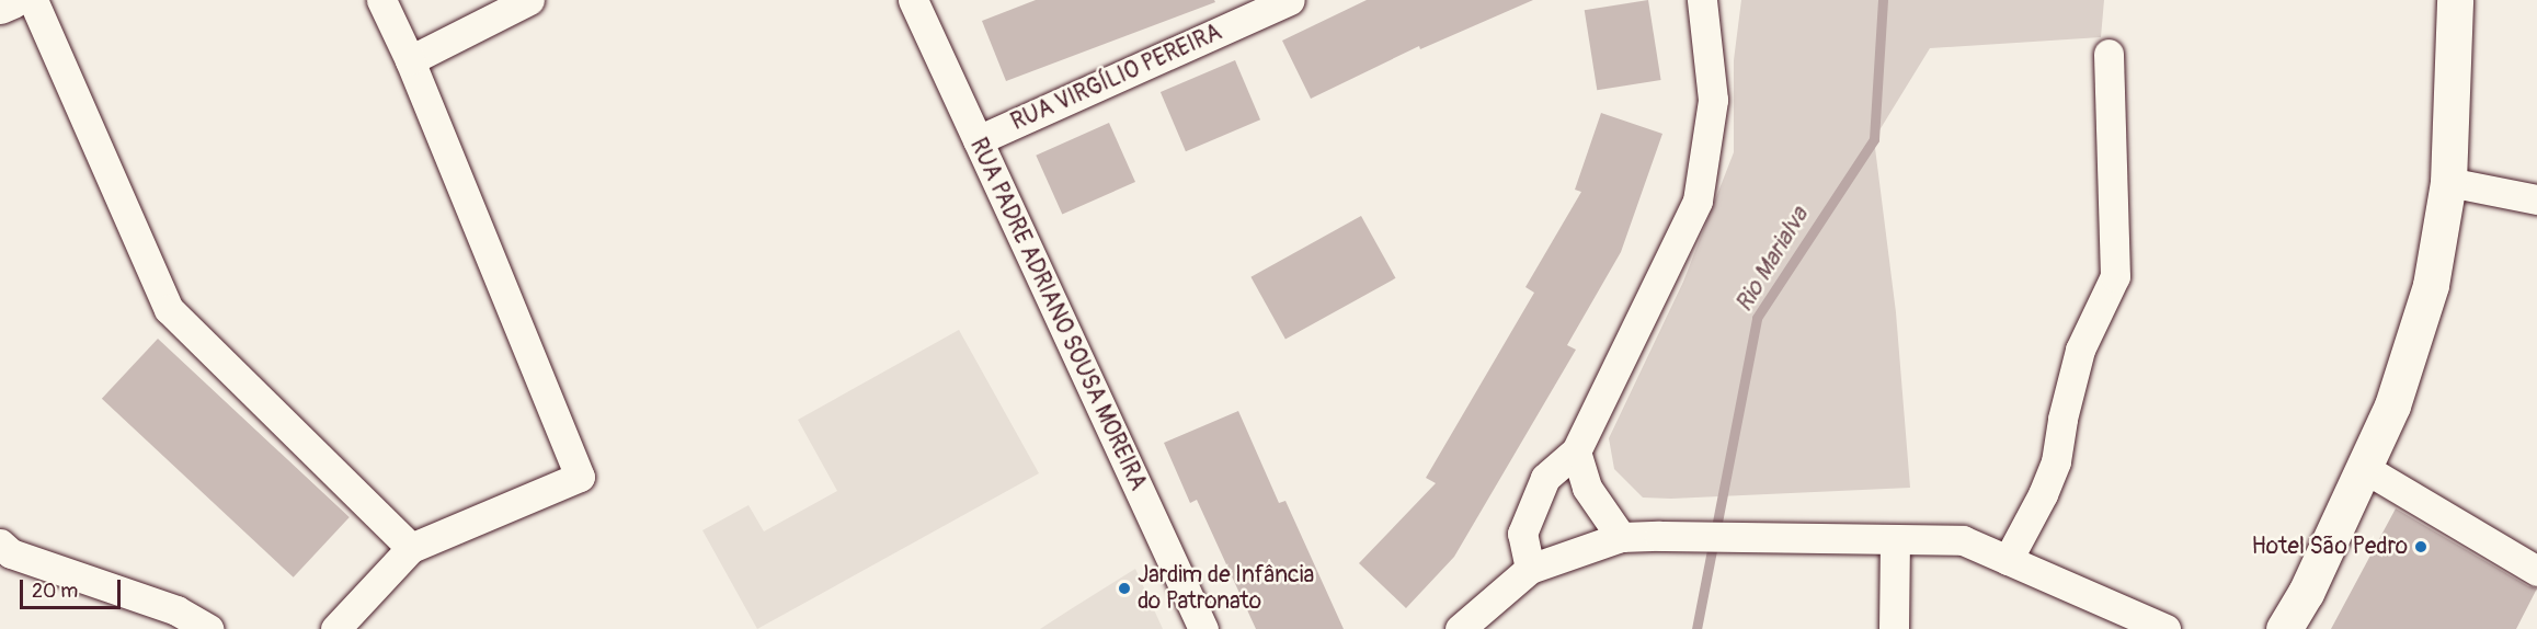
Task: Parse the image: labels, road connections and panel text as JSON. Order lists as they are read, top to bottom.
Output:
{
  "streets": {
    "street": ["RUA VIRGÍLIO PEREIRA", "RUA PADRE ADRIANO SOUSA MOREIRA"]
  },
  "crossings": [
    ["RUA VIRGÍLIO PEREIRA", "RUA PADRE ADRIANO SOUSA MOREIRA"]
  ],
  "water": ["Rio Marialva"],
  "places": ["Hotel São Pedro", "Jardim de Infância do Patronato"],
  "scale_bar": "20 m"
}
